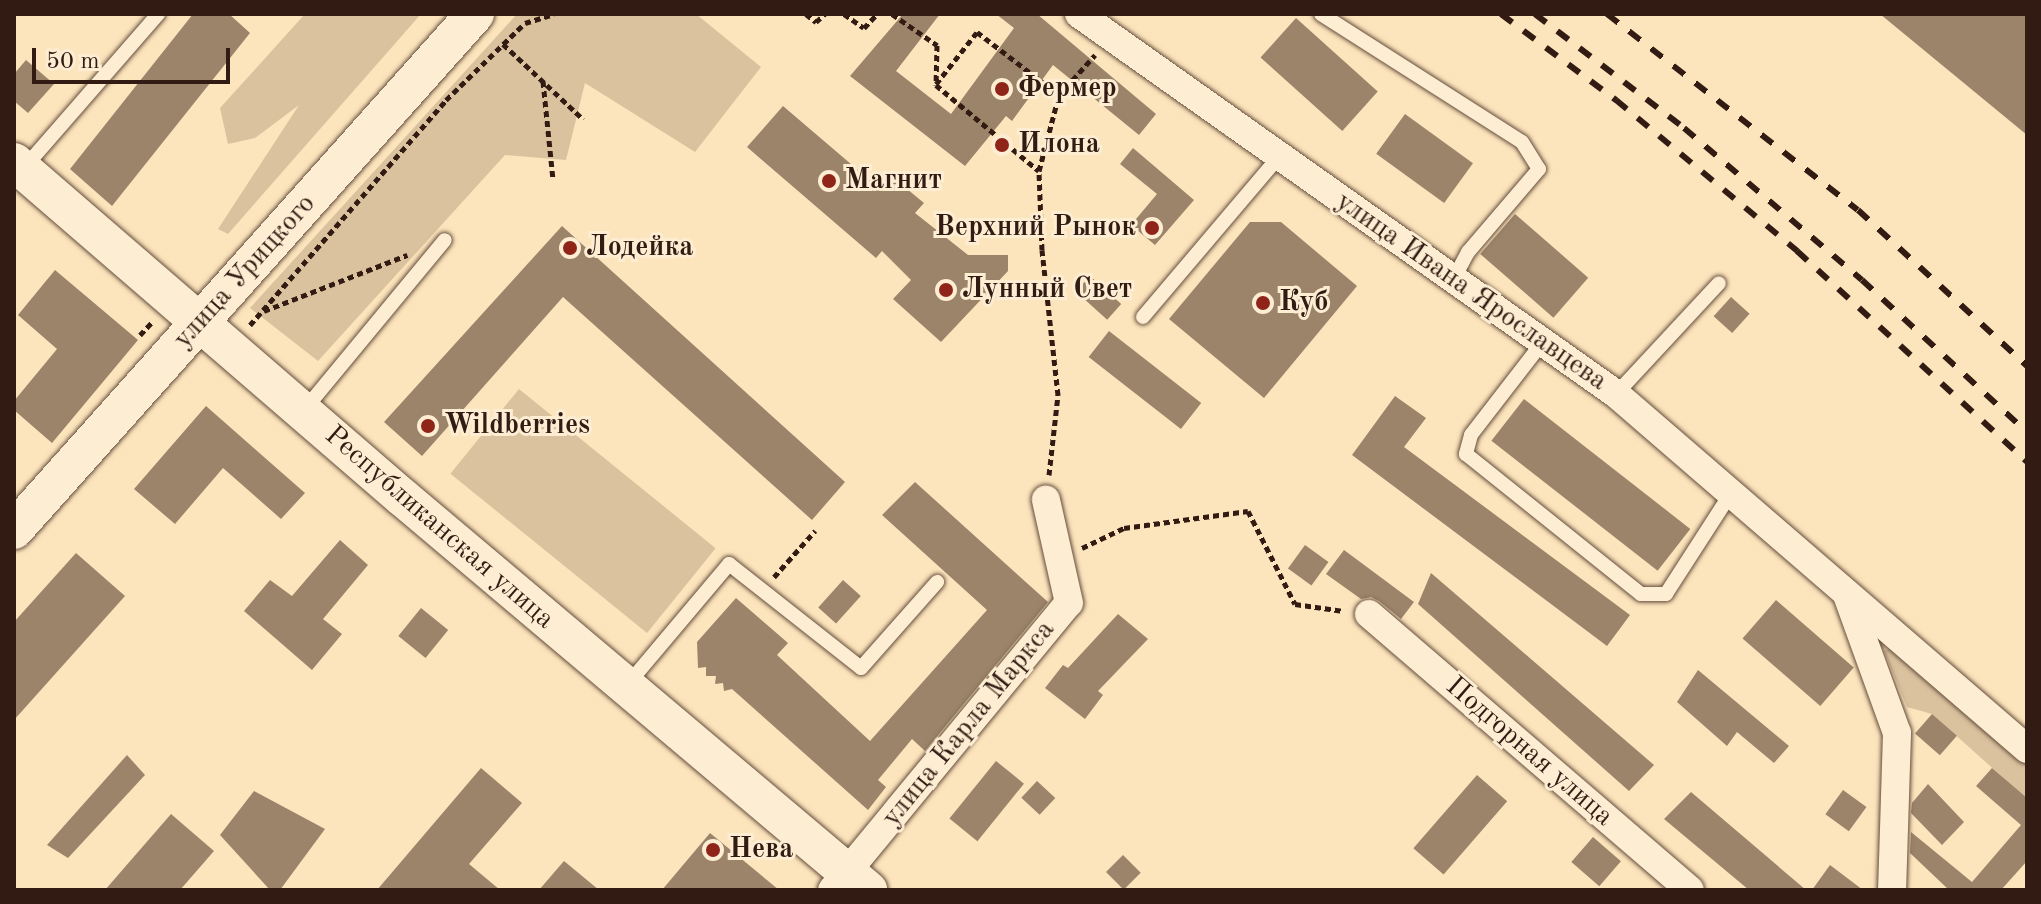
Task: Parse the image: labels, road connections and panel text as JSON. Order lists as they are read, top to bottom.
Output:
{
  "streets": {
    "street": [
      "улица Урицкого",
      "улица Ивана Ярославцева",
      "Республиканская улица",
      "улица Карла Маркса",
      "Подгорная улица"
    ]
  },
  "crossings": [
    ["улица Урицкого", "Республиканская улица"],
    ["Республиканская улица", "улица Карла Маркса"]
  ],
  "places": [
    "Фермер",
    "Илона",
    "Магнит",
    "Верхний Рынок",
    "Лодейка",
    "Лунный Свет",
    "Куб",
    "Wildberries",
    "Нева"
  ],
  "scale_bar": "50 m"
}
